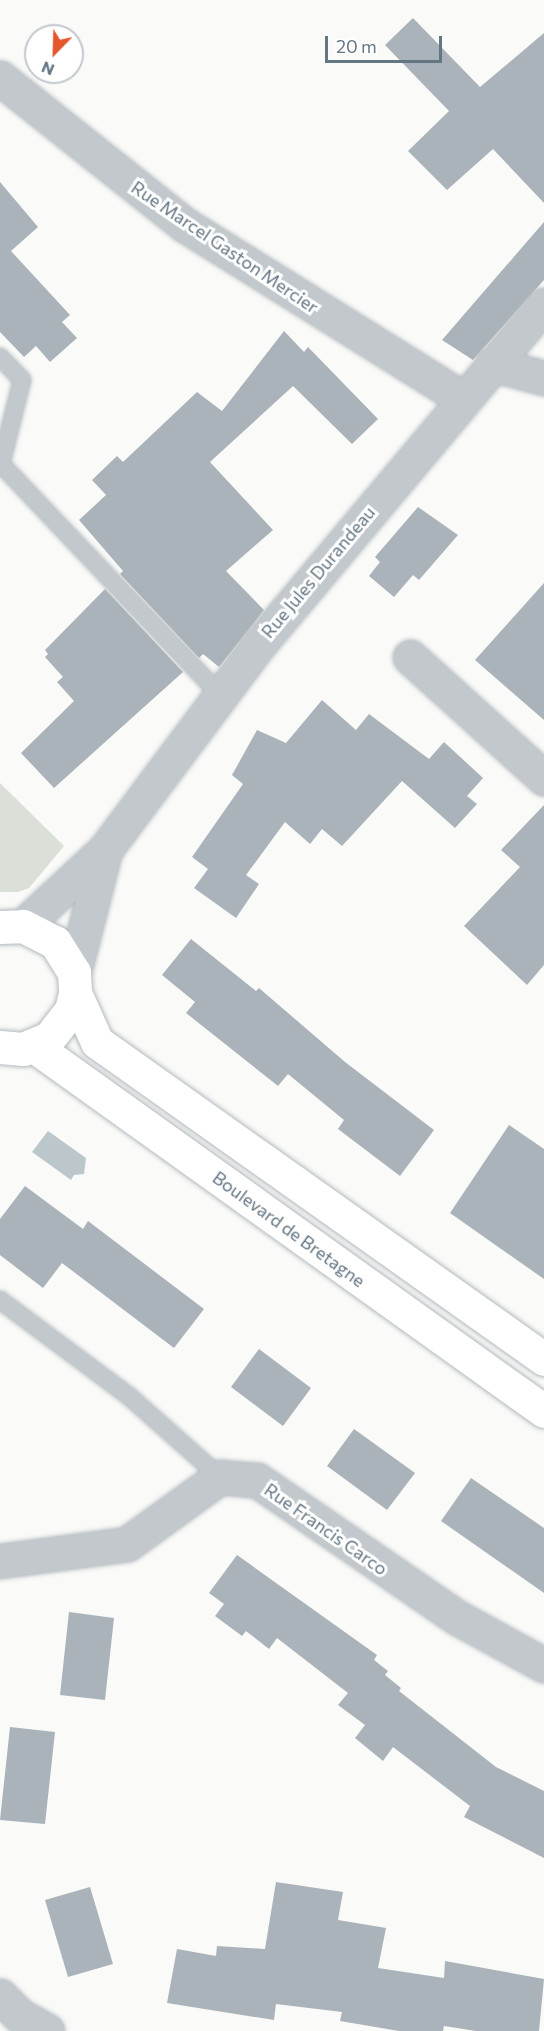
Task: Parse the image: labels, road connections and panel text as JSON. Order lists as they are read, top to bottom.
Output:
{
  "streets": {
    "main road": ["Boulevard de Bretagne"],
    "street": ["Rue Marcel Gaston Mercier", "Rue Jules Durandeau", "Rue Francis Carco"]
  },
  "crossings": [
    ["Rue Marcel Gaston Mercier", "Rue Jules Durandeau"]
  ],
  "scale_bar": "20 m",
  "north": "bottom left"
}
